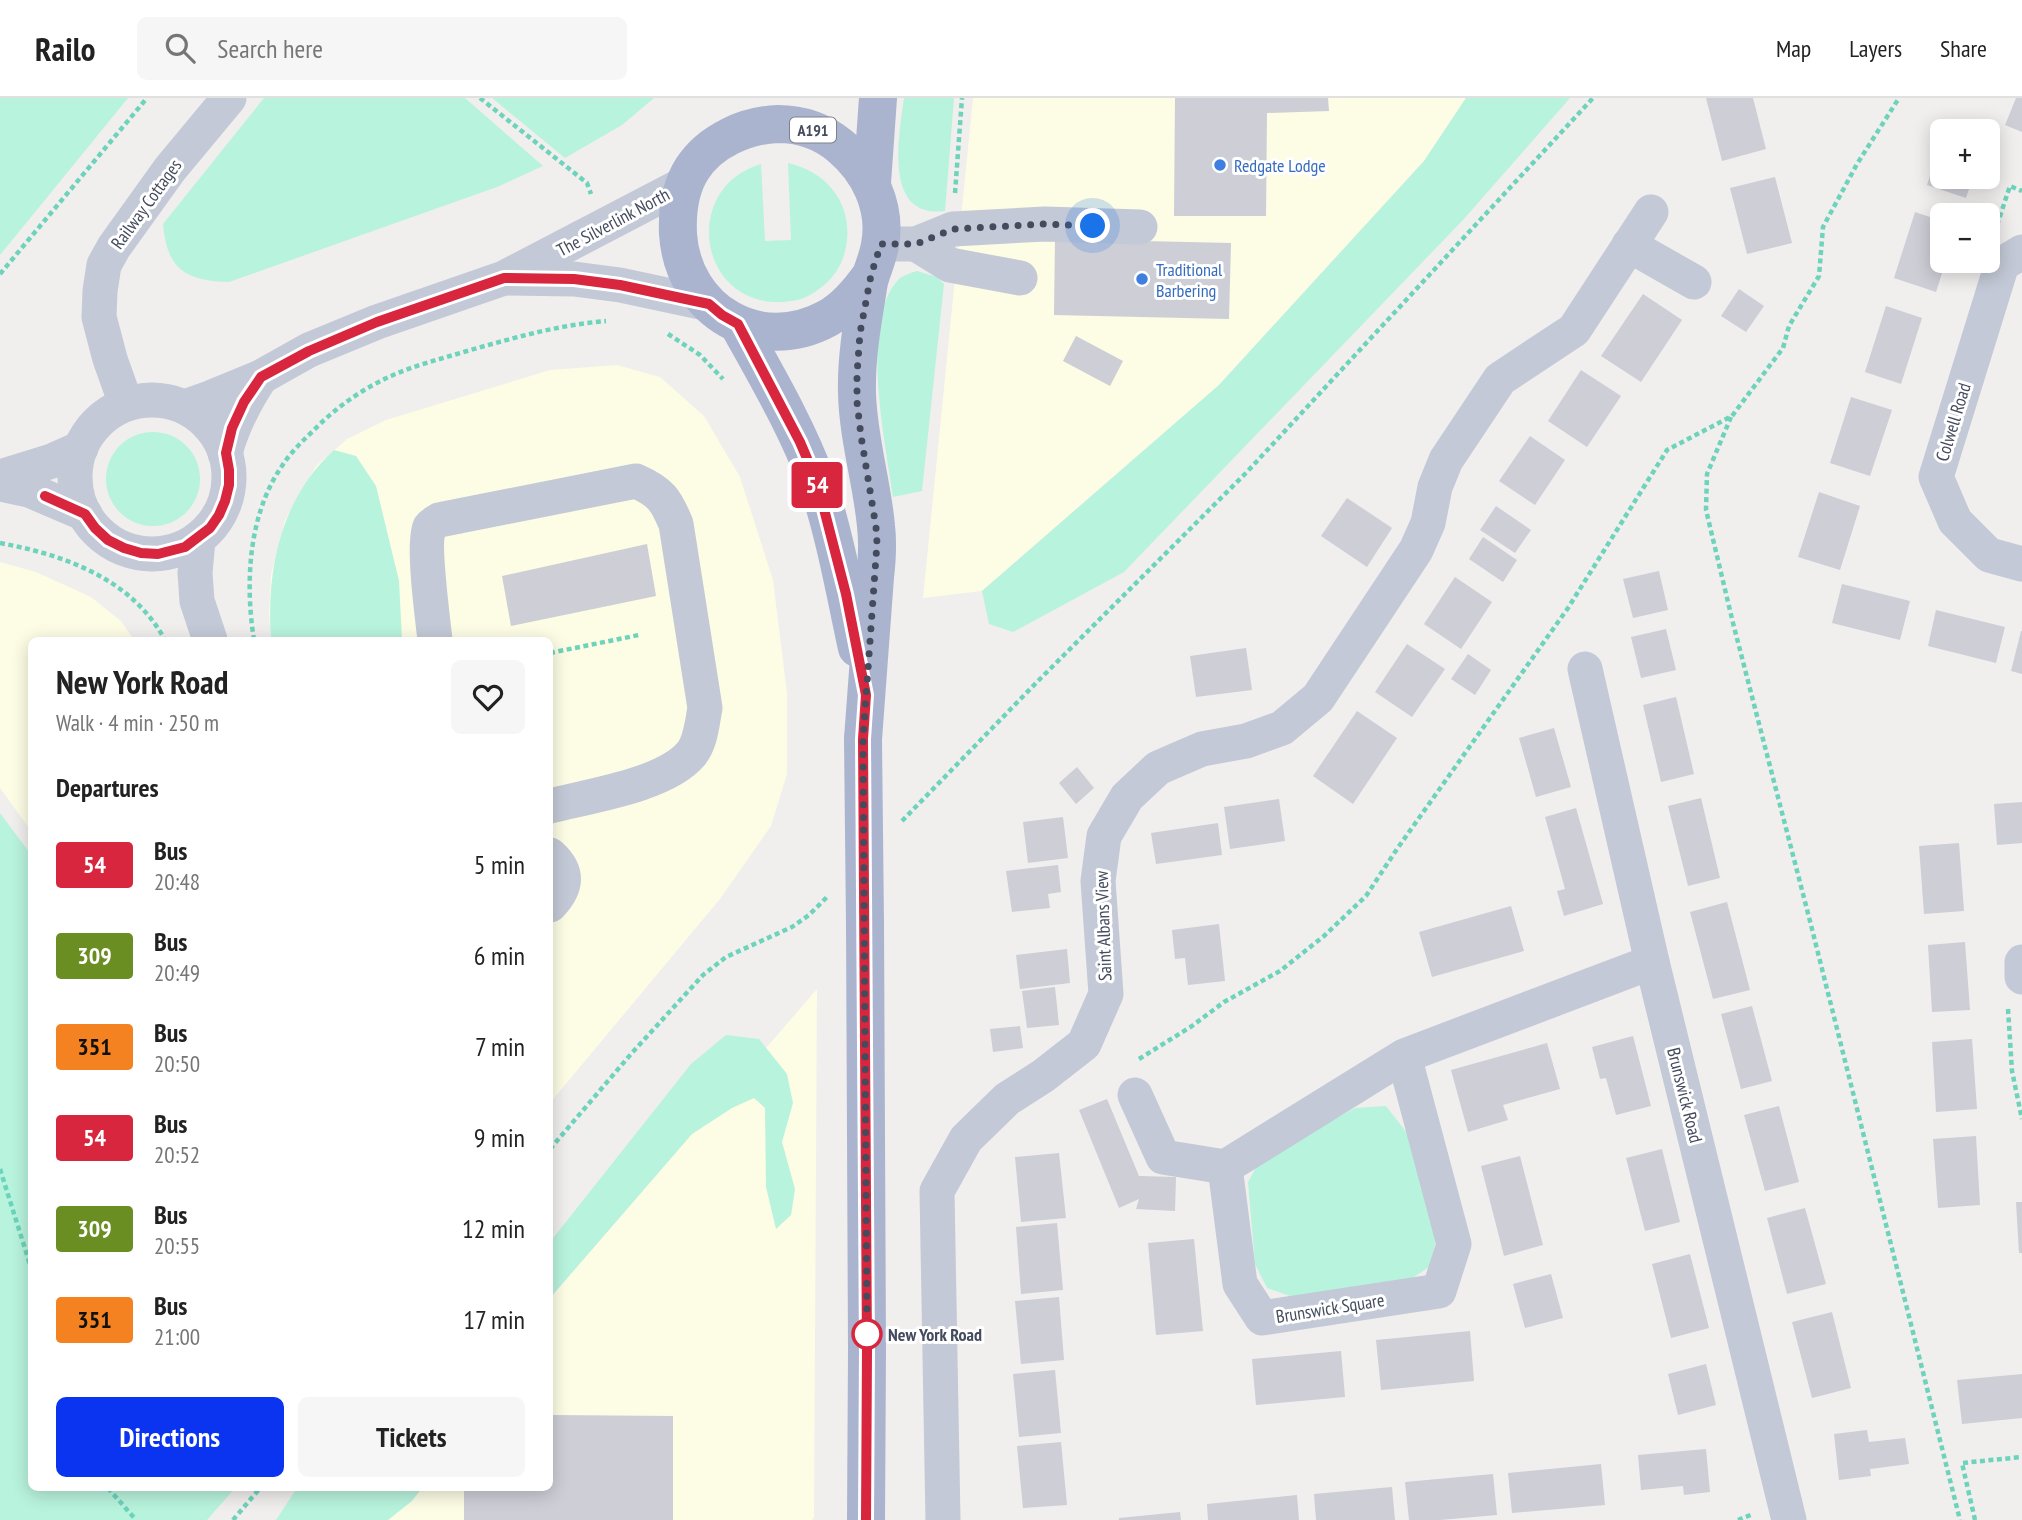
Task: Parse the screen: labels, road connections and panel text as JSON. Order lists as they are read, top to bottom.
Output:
{
  "streets": {
    "main road": ["A191"],
    "street": [
      "Railway Cottages",
      "The Silverlink North",
      "Colwell Road",
      "Saint Albans View",
      "Brunswick Road",
      "Brunswick Square"
    ]
  },
  "crossings": [
    ["A191", "The Silverlink North"],
    ["Railway Cottages", "The Silverlink North"]
  ],
  "places": ["Redgate Lodge", "Traditional Barbering", "New York Road"],
  "lines": ["bus line 54"],
  "page": {
    "header": "Railo",
    "search": "Search here",
    "nav": ["Map", "Layers", "Share"],
    "on_map": "54",
    "map_buttons": ["+", "−"],
    "heading": [
      ["New York Road", "Walk · 4 min · 250 m"],
      "Departures"
    ],
    "list": [
      {
        "mark": "54",
        "name": "Bus",
        "note": "20:48",
        "value": "5 min"
      },
      {
        "mark": "309",
        "name": "Bus",
        "note": "20:49",
        "value": "6 min"
      },
      {
        "mark": "351",
        "name": "Bus",
        "note": "20:50",
        "value": "7 min"
      },
      {
        "mark": "54",
        "name": "Bus",
        "note": "20:52",
        "value": "9 min"
      },
      {
        "mark": "309",
        "name": "Bus",
        "note": "20:55",
        "value": "12 min"
      },
      {
        "mark": "351",
        "name": "Bus",
        "note": "21:00",
        "value": "17 min"
      }
    ],
    "buttons": ["Directions", "Tickets"]
  }
}
